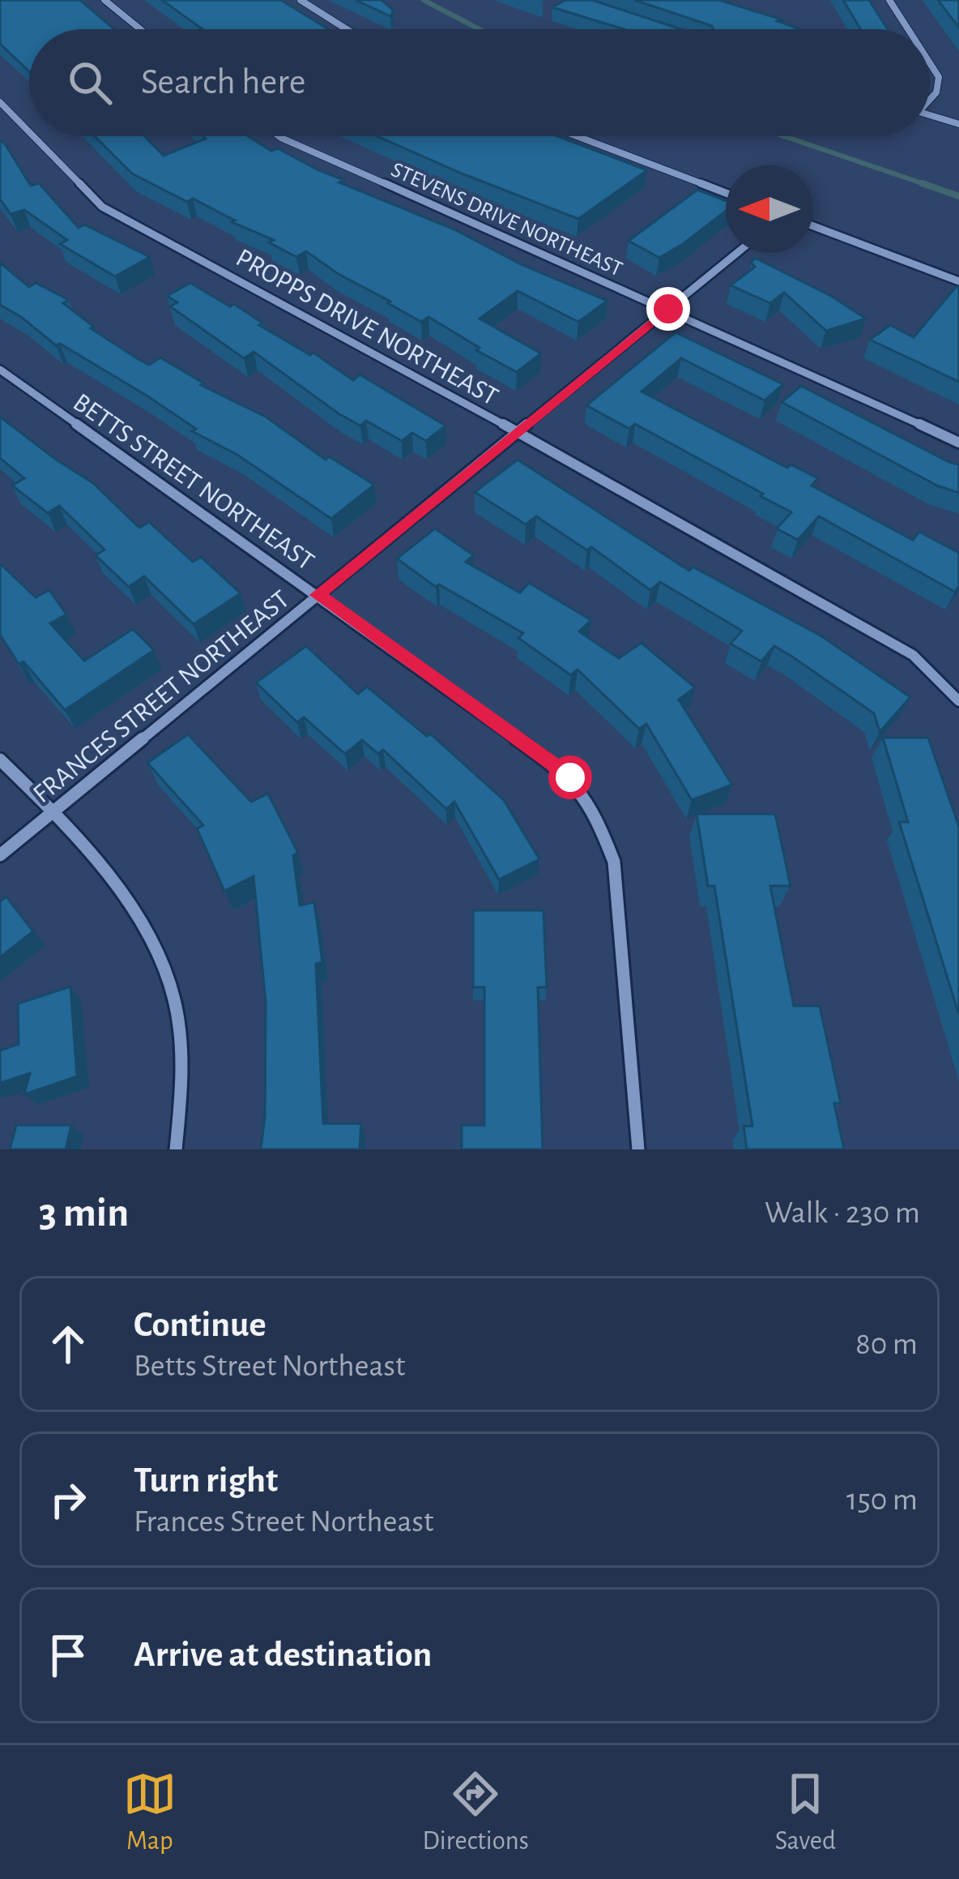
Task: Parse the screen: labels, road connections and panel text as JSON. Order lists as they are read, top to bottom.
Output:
{
  "streets": {
    "street": [
      "STEVENS DRIVE NORTHEAST",
      "PROPPS DRIVE NORTHEAST",
      "BETTS STREET NORTHEAST",
      "FRANCES STREET NORTHEAST"
    ]
  },
  "crossings": [
    ["STEVENS DRIVE NORTHEAST", "FRANCES STREET NORTHEAST"],
    ["PROPPS DRIVE NORTHEAST", "FRANCES STREET NORTHEAST"],
    ["BETTS STREET NORTHEAST", "FRANCES STREET NORTHEAST"]
  ],
  "north": "left",
  "page": {
    "search": "Search here",
    "heading": ["3 min", "Walk · 230 m"],
    "list": [
      ["Continue", "Betts Street Northeast", "80 m"],
      ["Turn right", "Frances Street Northeast", "150 m"],
      "Arrive at destination"
    ],
    "nav": ["Map", "Directions", "Saved"]
  }
}
